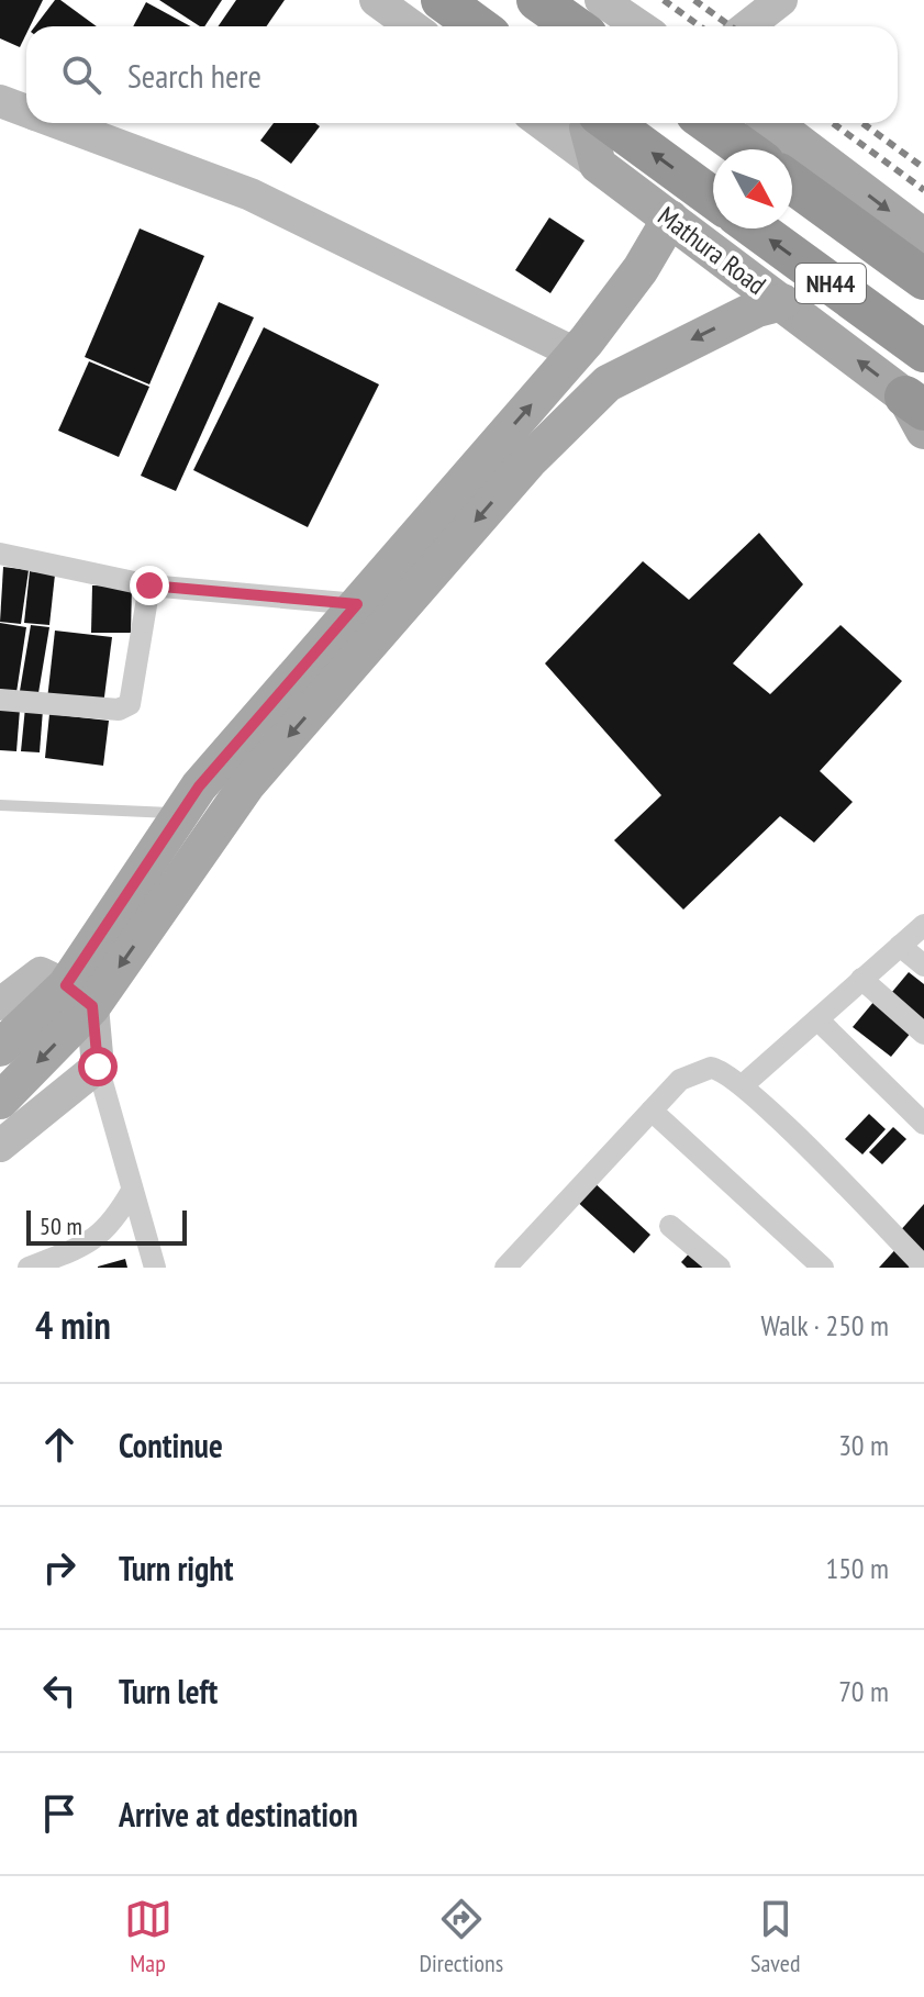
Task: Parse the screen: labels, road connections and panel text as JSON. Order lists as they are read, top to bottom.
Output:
{
  "streets": {
    "highway": ["Mathura Road", "NH44"]
  },
  "one_way": ["Mathura Road"],
  "scale_bar": "50 m",
  "north": "bottom right",
  "page": {
    "search": "Search here",
    "scale": "50 m",
    "heading": ["4 min", "Walk · 250 m"],
    "list": [
      ["Continue", "30 m"],
      ["Turn right", "150 m"],
      ["Turn left", "70 m"],
      "Arrive at destination"
    ],
    "nav": ["Map", "Directions", "Saved"]
  }
}
